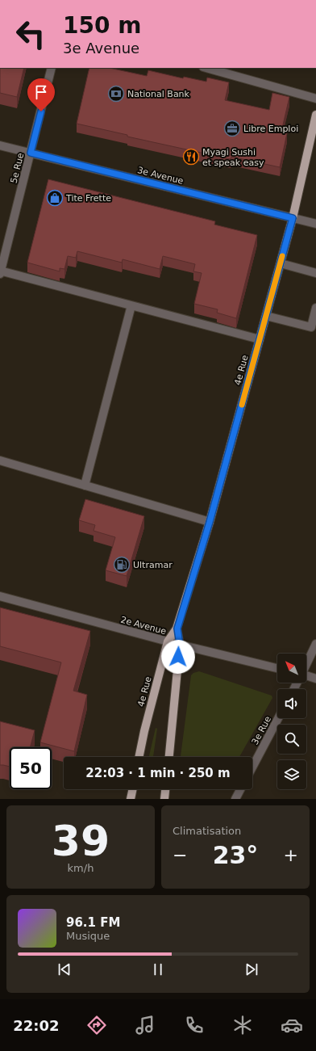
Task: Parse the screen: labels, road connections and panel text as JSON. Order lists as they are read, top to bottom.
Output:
{
  "streets": {
    "main road": ["4e Rue"],
    "street": [
      "5e Rue",
      "3e Avenue",
      "2e Avenue",
      "3e Rue"
    ]
  },
  "crossings": [
    ["5e Rue", "3e Avenue"],
    ["3e Avenue", "4e Rue"],
    ["4e Rue", "2e Avenue"]
  ],
  "places": {
    "bank": ["National Bank"],
    "office": ["Libre Emploi"],
    "restaurant": ["Myagi Sushi et speak easy"],
    "shop": ["Tite Frette"],
    "fuel station": ["Ultramar"]
  },
  "north": "top left",
  "page": {
    "turn": ["150 m", "3e Avenue"],
    "limit": "50",
    "trip": "22:03 · 1 min · 250 m",
    "tile": [
      ["39", "km/h"],
      "Climatisation"
    ],
    "heat": ["−", "23°", "+"],
    "song": ["96.1 FM", "Musique"],
    "tabs": "22:02"
  }
}
